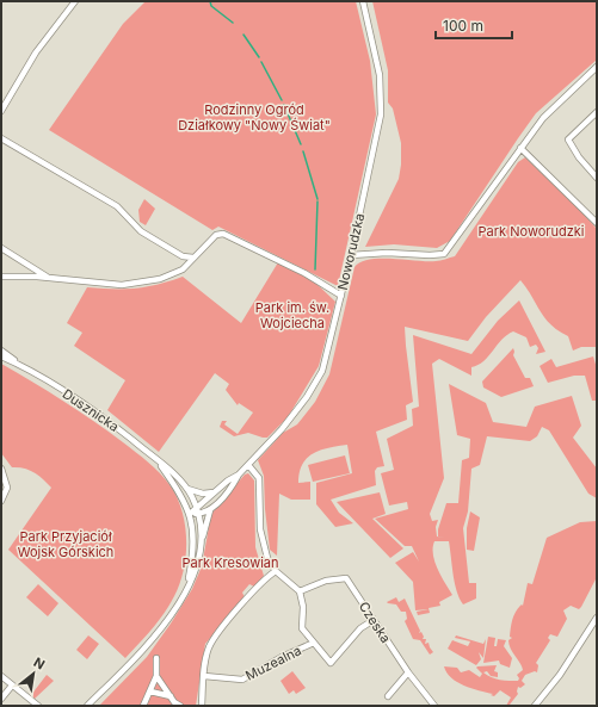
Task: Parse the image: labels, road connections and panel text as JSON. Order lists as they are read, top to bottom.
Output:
{
  "streets": {
    "street": [
      "Noworudzka",
      "Dusznicka",
      "Czeska",
      "Muzealna"
    ]
  },
  "crossings": [
    ["Noworudzka", "Dusznicka"]
  ],
  "parks": [
    "Rodzinny Ogród Działkowy \"Nowy Świat\"",
    "Park Noworudzki",
    "Park im. św. Wojciecha",
    "Park Przyjaciół Wojsk Górskich",
    "Park Kresowian"
  ],
  "scale_bar": "100 m",
  "north": "top right"
}
